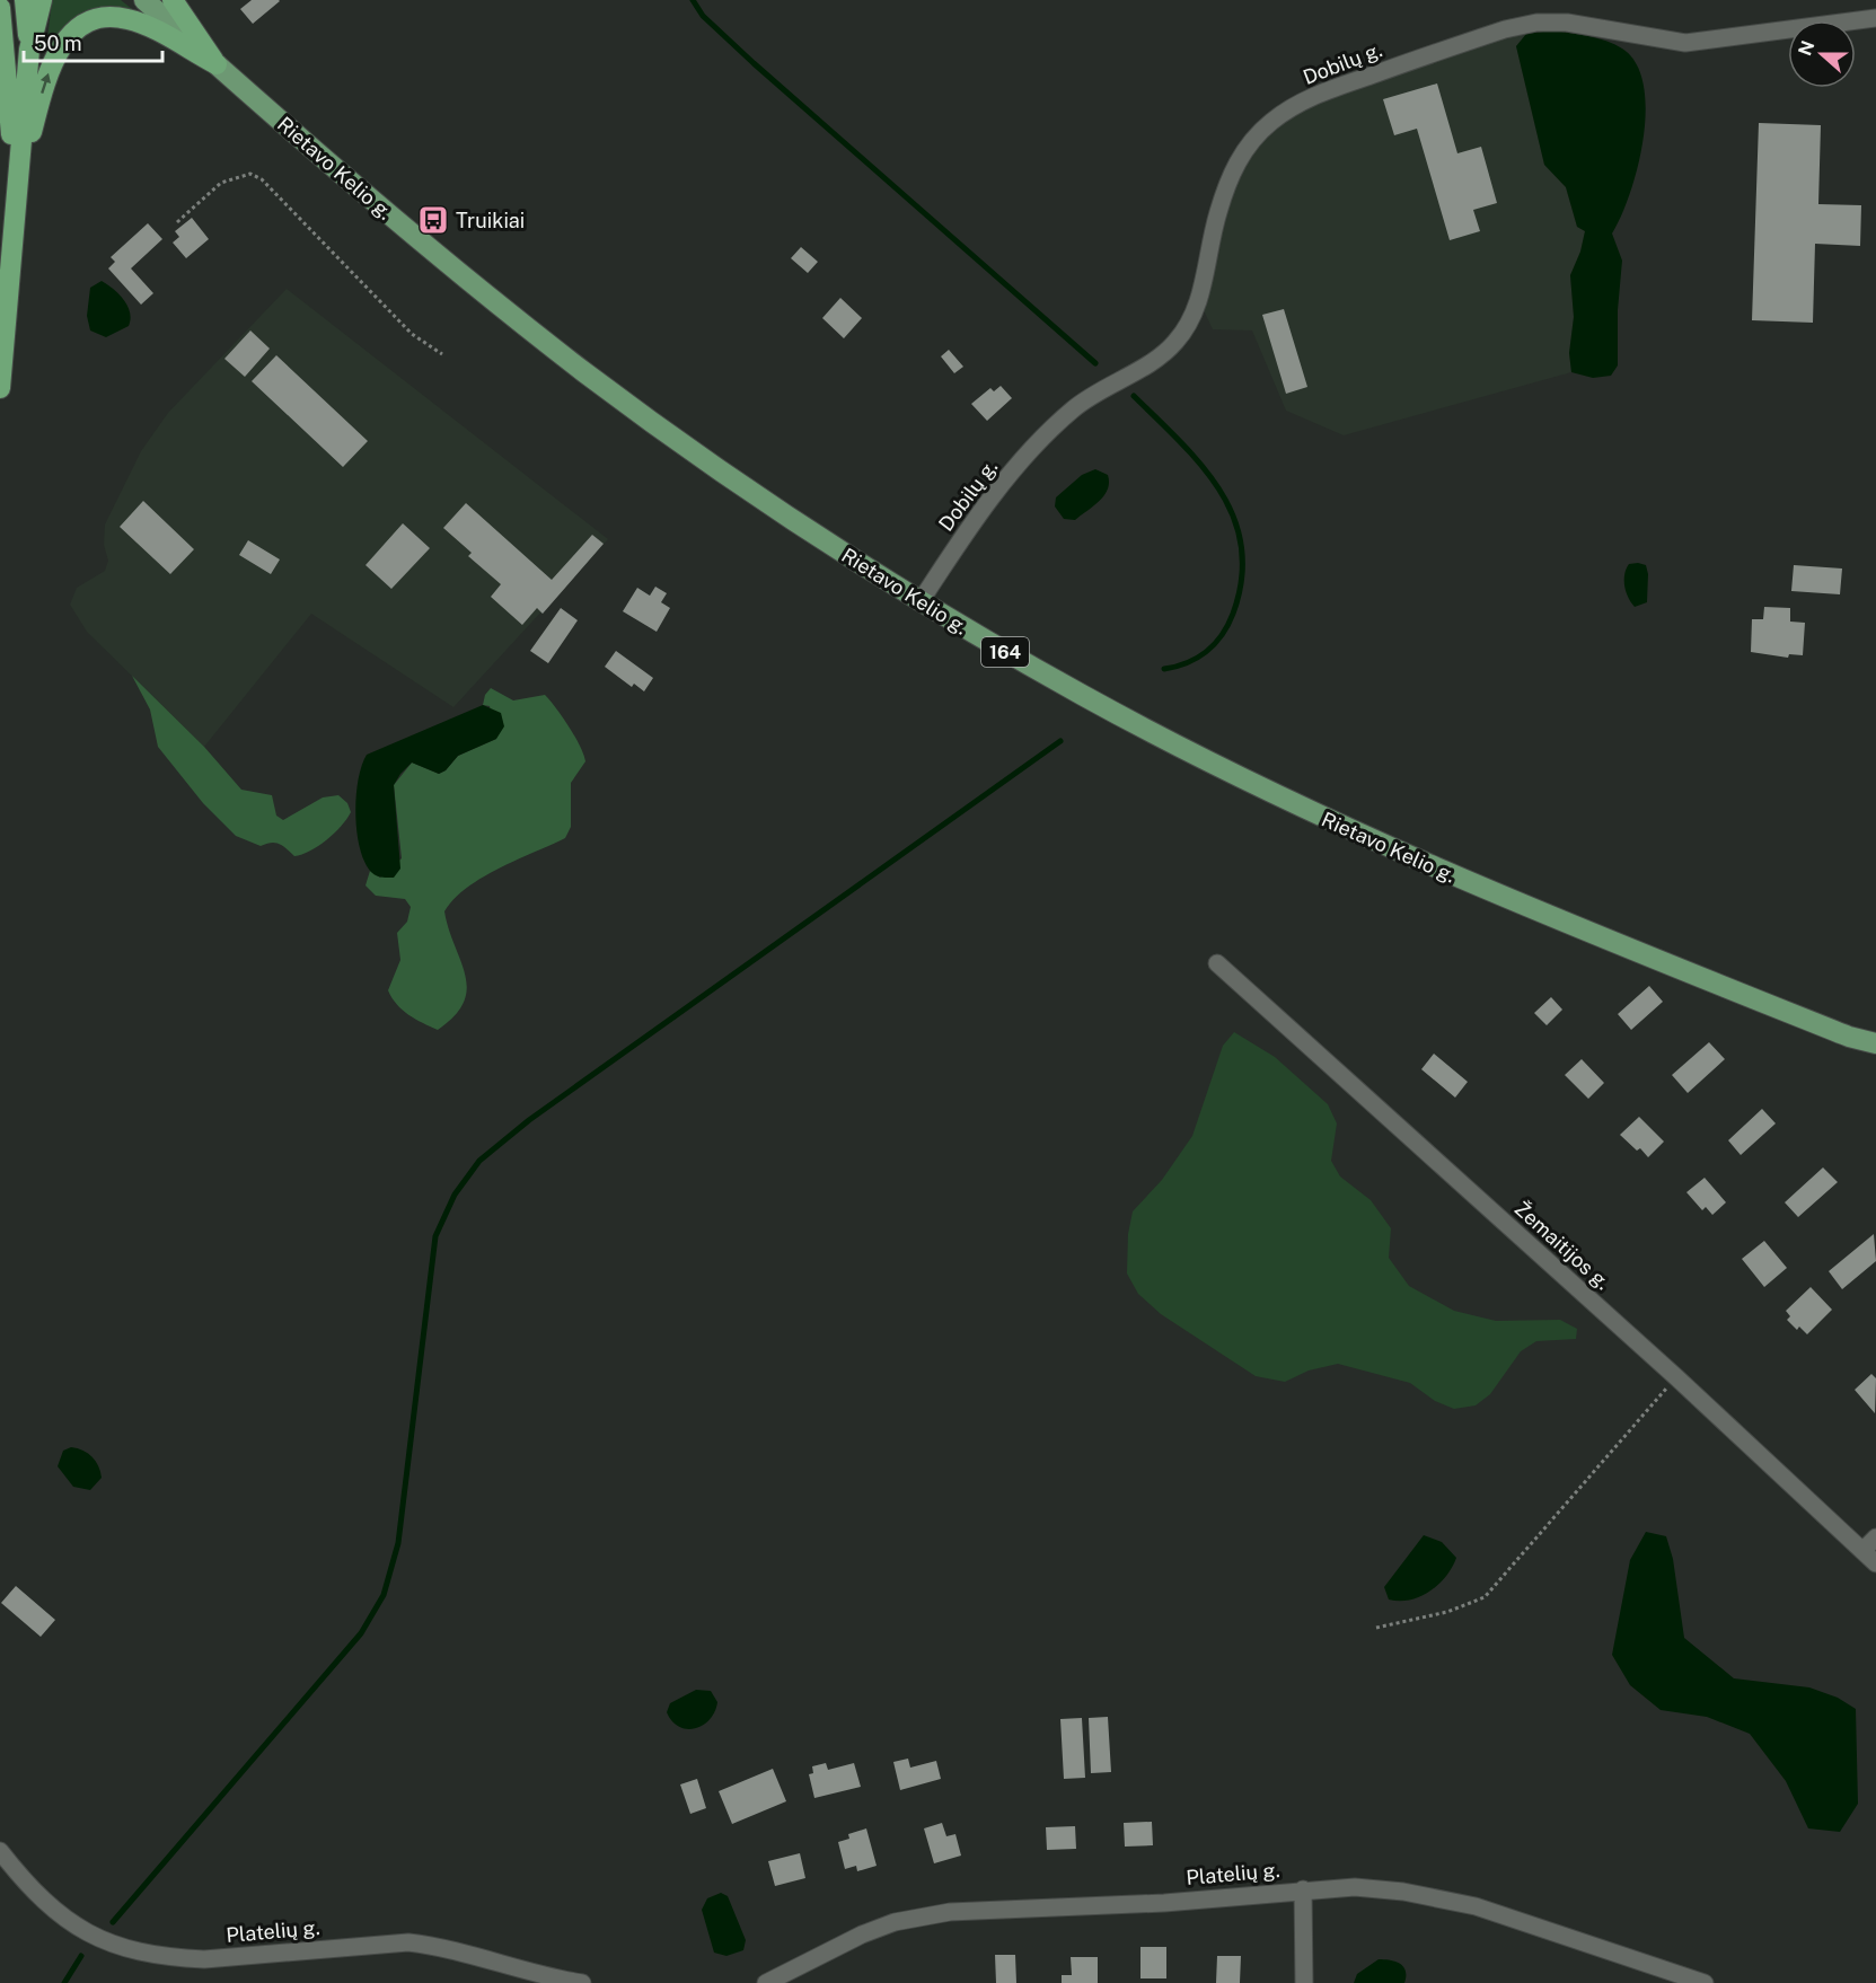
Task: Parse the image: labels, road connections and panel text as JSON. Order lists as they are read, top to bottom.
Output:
{
  "streets": {
    "main road": ["Rietavo Kelio g.", "164"],
    "street": ["Dobilų g.", "Žemaitijos g.", "Platelių g."]
  },
  "crossings": [
    ["Dobilų g.", "Rietavo Kelio g."]
  ],
  "places": {
    "bus stop": ["Truikiai"]
  },
  "scale_bar": "50 m",
  "north": "left"
}
